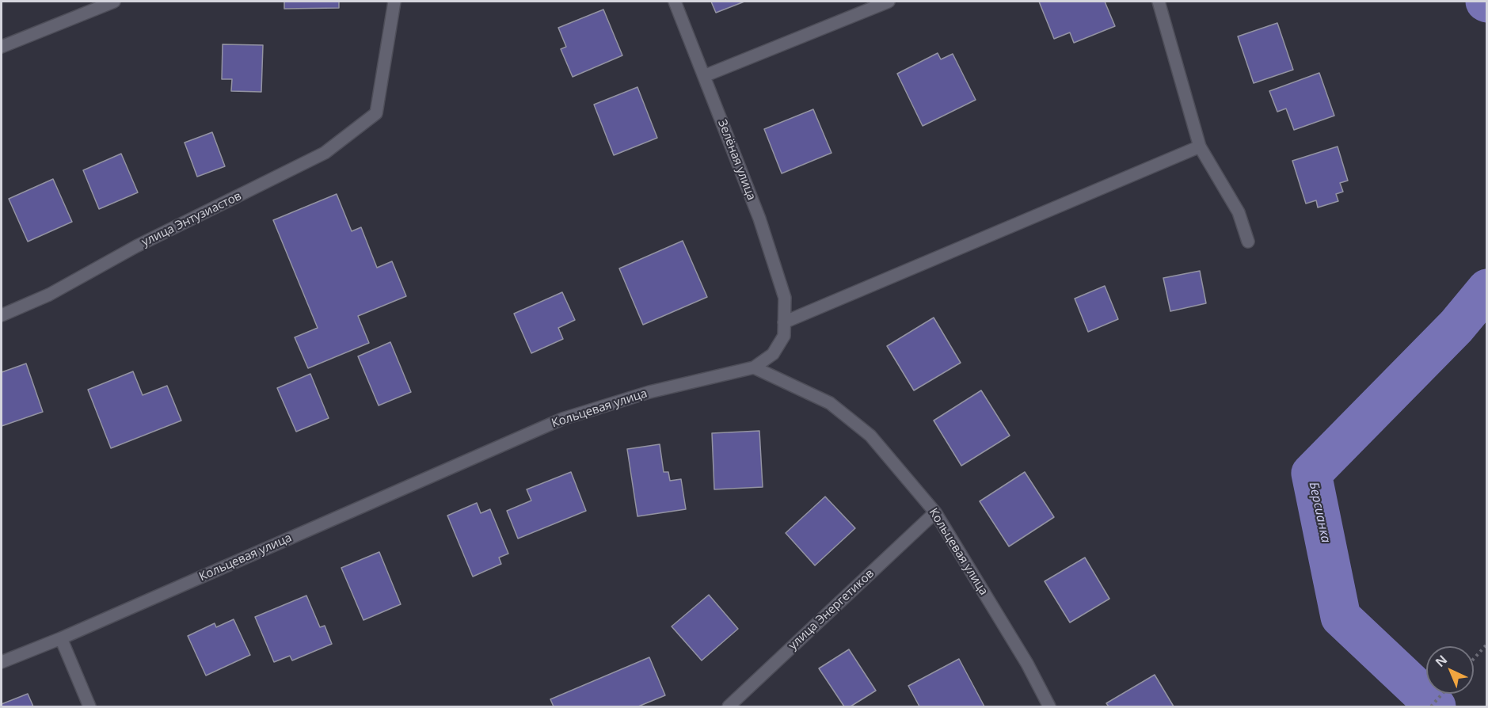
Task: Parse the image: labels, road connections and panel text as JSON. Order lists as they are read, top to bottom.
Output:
{
  "streets": {
    "street": [
      "Зелёная улица",
      "улица Энтузиастов",
      "Кольцевая улица",
      "улица Энергетиков"
    ]
  },
  "crossings": [
    ["Зелёная улица", "Кольцевая улица"],
    ["Кольцевая улица", "улица Энергетиков"]
  ],
  "water": ["Берсианка"],
  "north": "top left"
}
